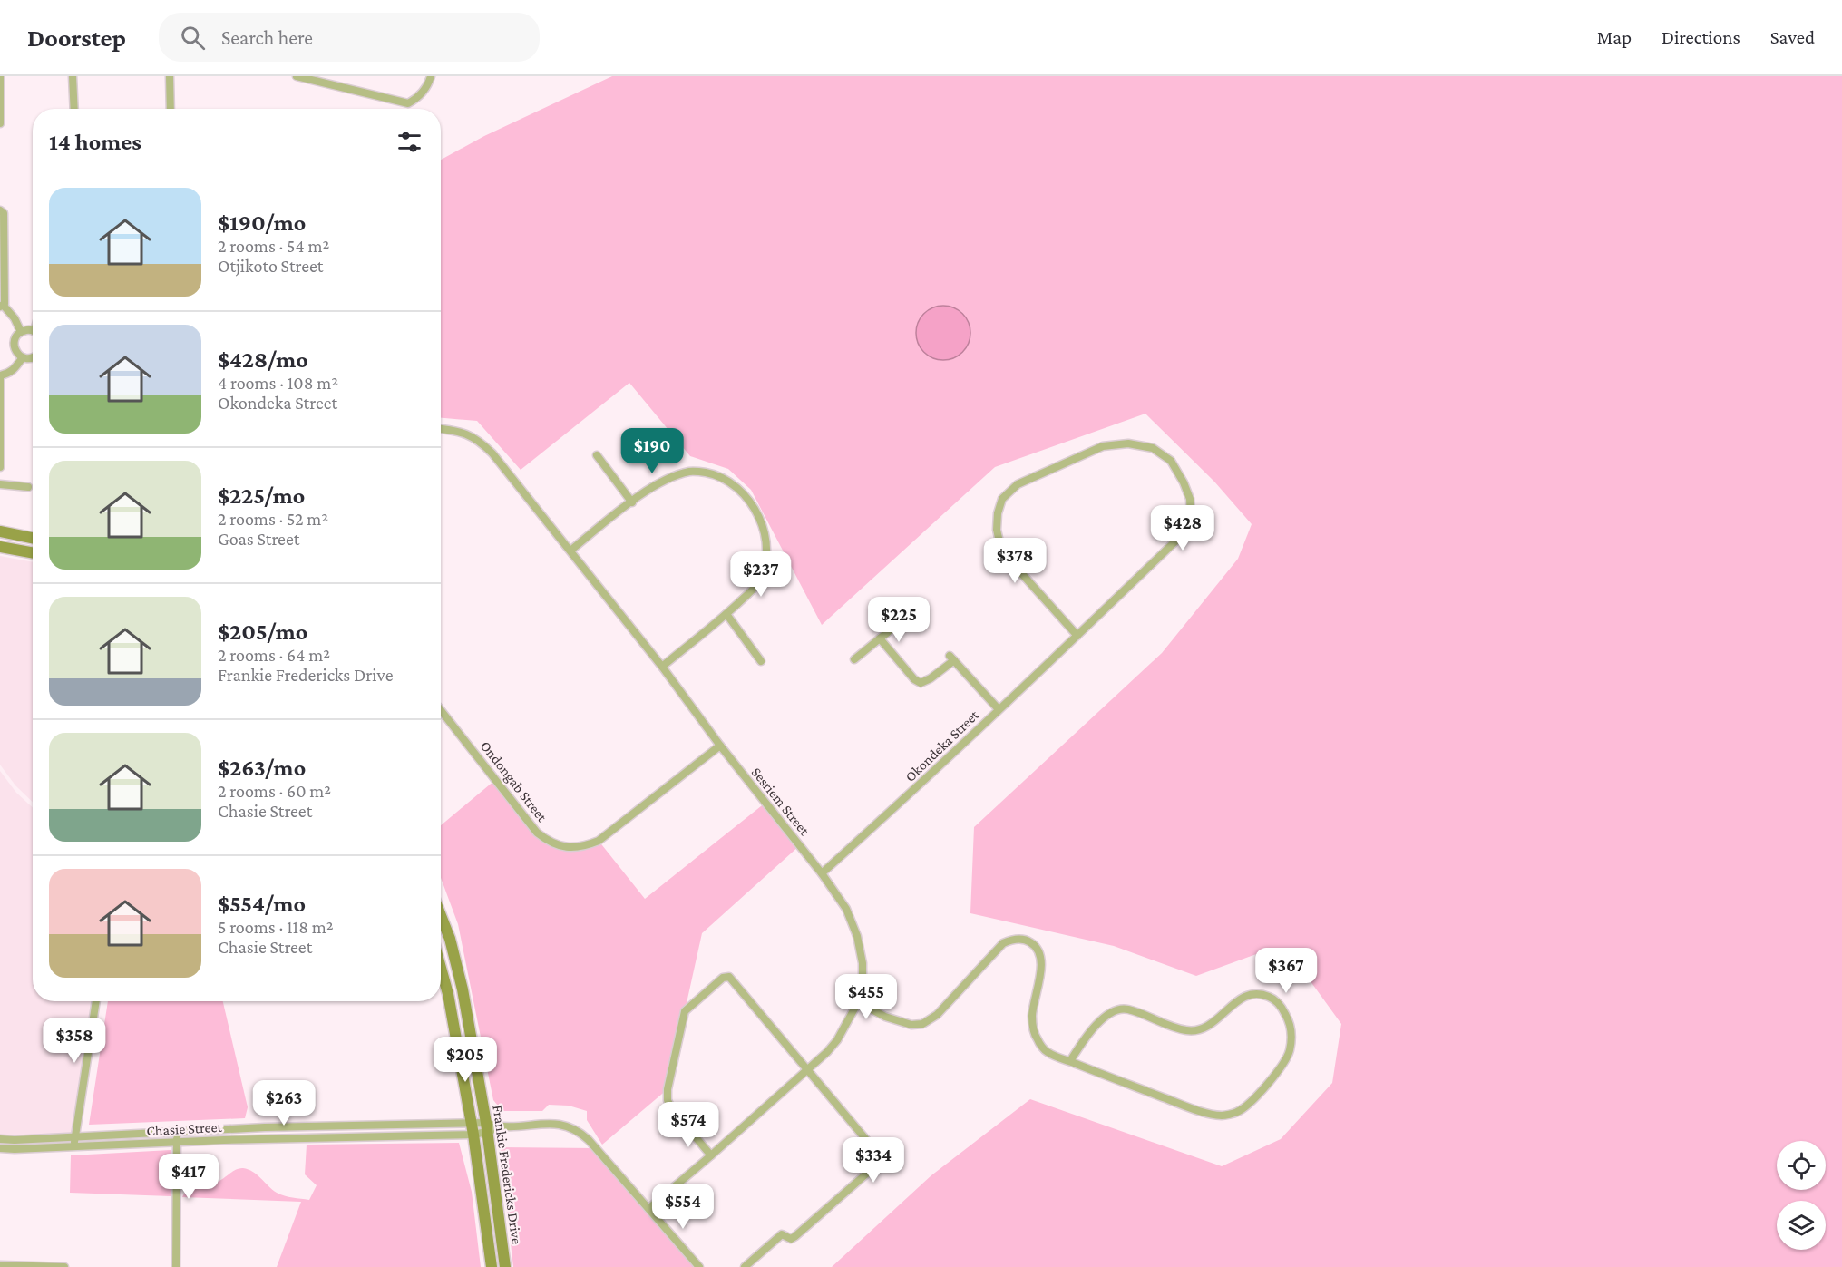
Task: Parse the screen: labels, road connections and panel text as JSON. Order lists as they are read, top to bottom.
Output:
{
  "streets": {
    "main road": ["Frankie Fredericks Drive"],
    "street": [
      "Okondeka Street",
      "Ondongab Street",
      "Sesriem Street",
      "Chasie Street"
    ]
  },
  "crossings": [
    ["Okondeka Street", "Sesriem Street"],
    ["Ondongab Street", "Sesriem Street"],
    ["Sesriem Street", "Chasie Street"],
    ["Chasie Street", "Frankie Fredericks Drive"]
  ],
  "page": {
    "header": "Doorstep",
    "search": "Search here",
    "nav": ["Map", "Directions", "Saved"],
    "heading": "14 homes",
    "list": [
      {
        "name": "$190/mo",
        "note": "2 rooms · 54 m² · Otjikoto Street"
      },
      {
        "name": "$428/mo",
        "note": "4 rooms · 108 m² · Okondeka Street"
      },
      {
        "name": "$225/mo",
        "note": "2 rooms · 52 m² · Goas Street"
      },
      {
        "name": "$205/mo",
        "note": "2 rooms · 64 m² · Frankie Fredericks Drive"
      },
      {
        "name": "$263/mo",
        "note": "2 rooms · 60 m² · Chasie Street"
      },
      {
        "name": "$554/mo",
        "note": "5 rooms · 118 m² · Chasie Street"
      }
    ],
    "price": [
      "$190",
      "$428",
      "$378",
      "$237",
      "$225",
      "$367",
      "$455",
      "$358",
      "$205",
      "$263",
      "$574",
      "$334",
      "$417",
      "$554"
    ]
  }
}
